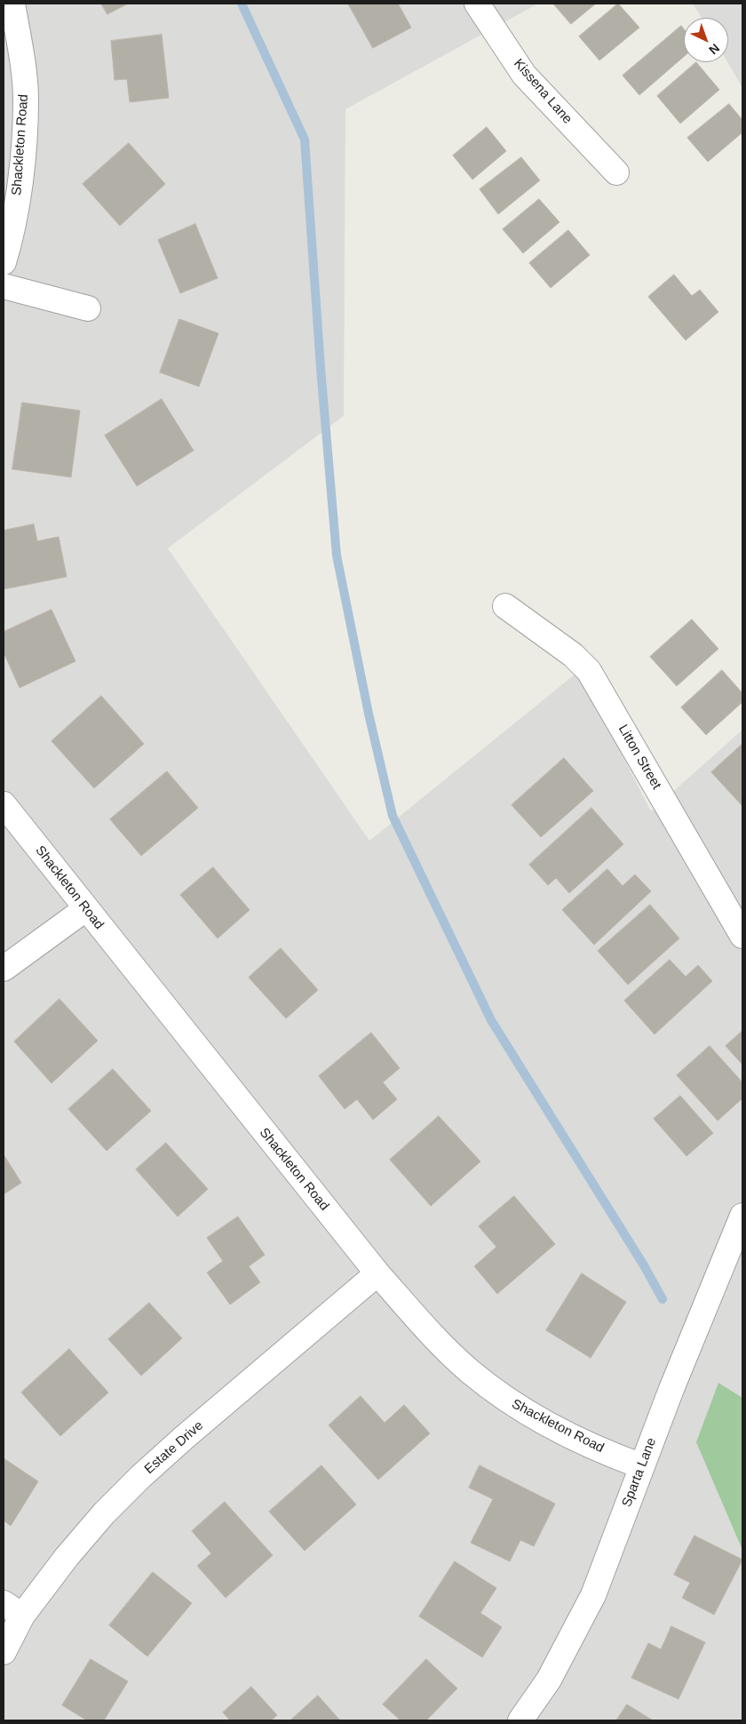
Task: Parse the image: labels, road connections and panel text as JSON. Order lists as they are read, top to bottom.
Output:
{
  "streets": {
    "street": [
      "Kissena Lane",
      "Shackleton Road",
      "Litton Street",
      "Estate Drive",
      "Sparta Lane"
    ]
  },
  "crossings": [
    ["Shackleton Road", "Estate Drive"],
    ["Shackleton Road", "Sparta Lane"]
  ],
  "north": "bottom right"
}
